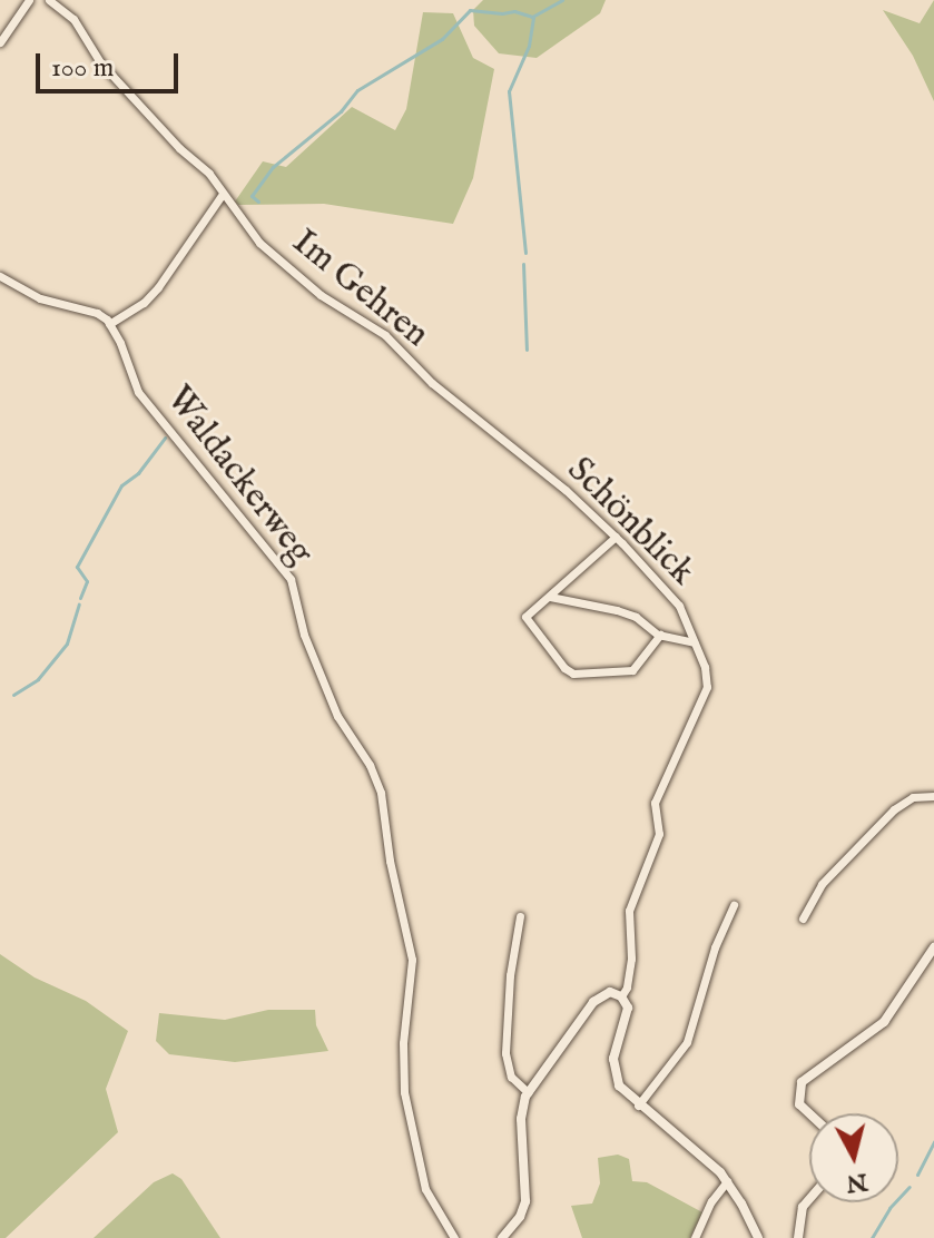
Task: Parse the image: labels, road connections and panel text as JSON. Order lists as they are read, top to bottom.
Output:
{
  "streets": {
    "street": ["Im Gehren", "Waldackerweg", "Schönblick"]
  },
  "crossings": [
    ["Im Gehren", "Schönblick"]
  ],
  "scale_bar": "100 m",
  "north": "bottom"
}
